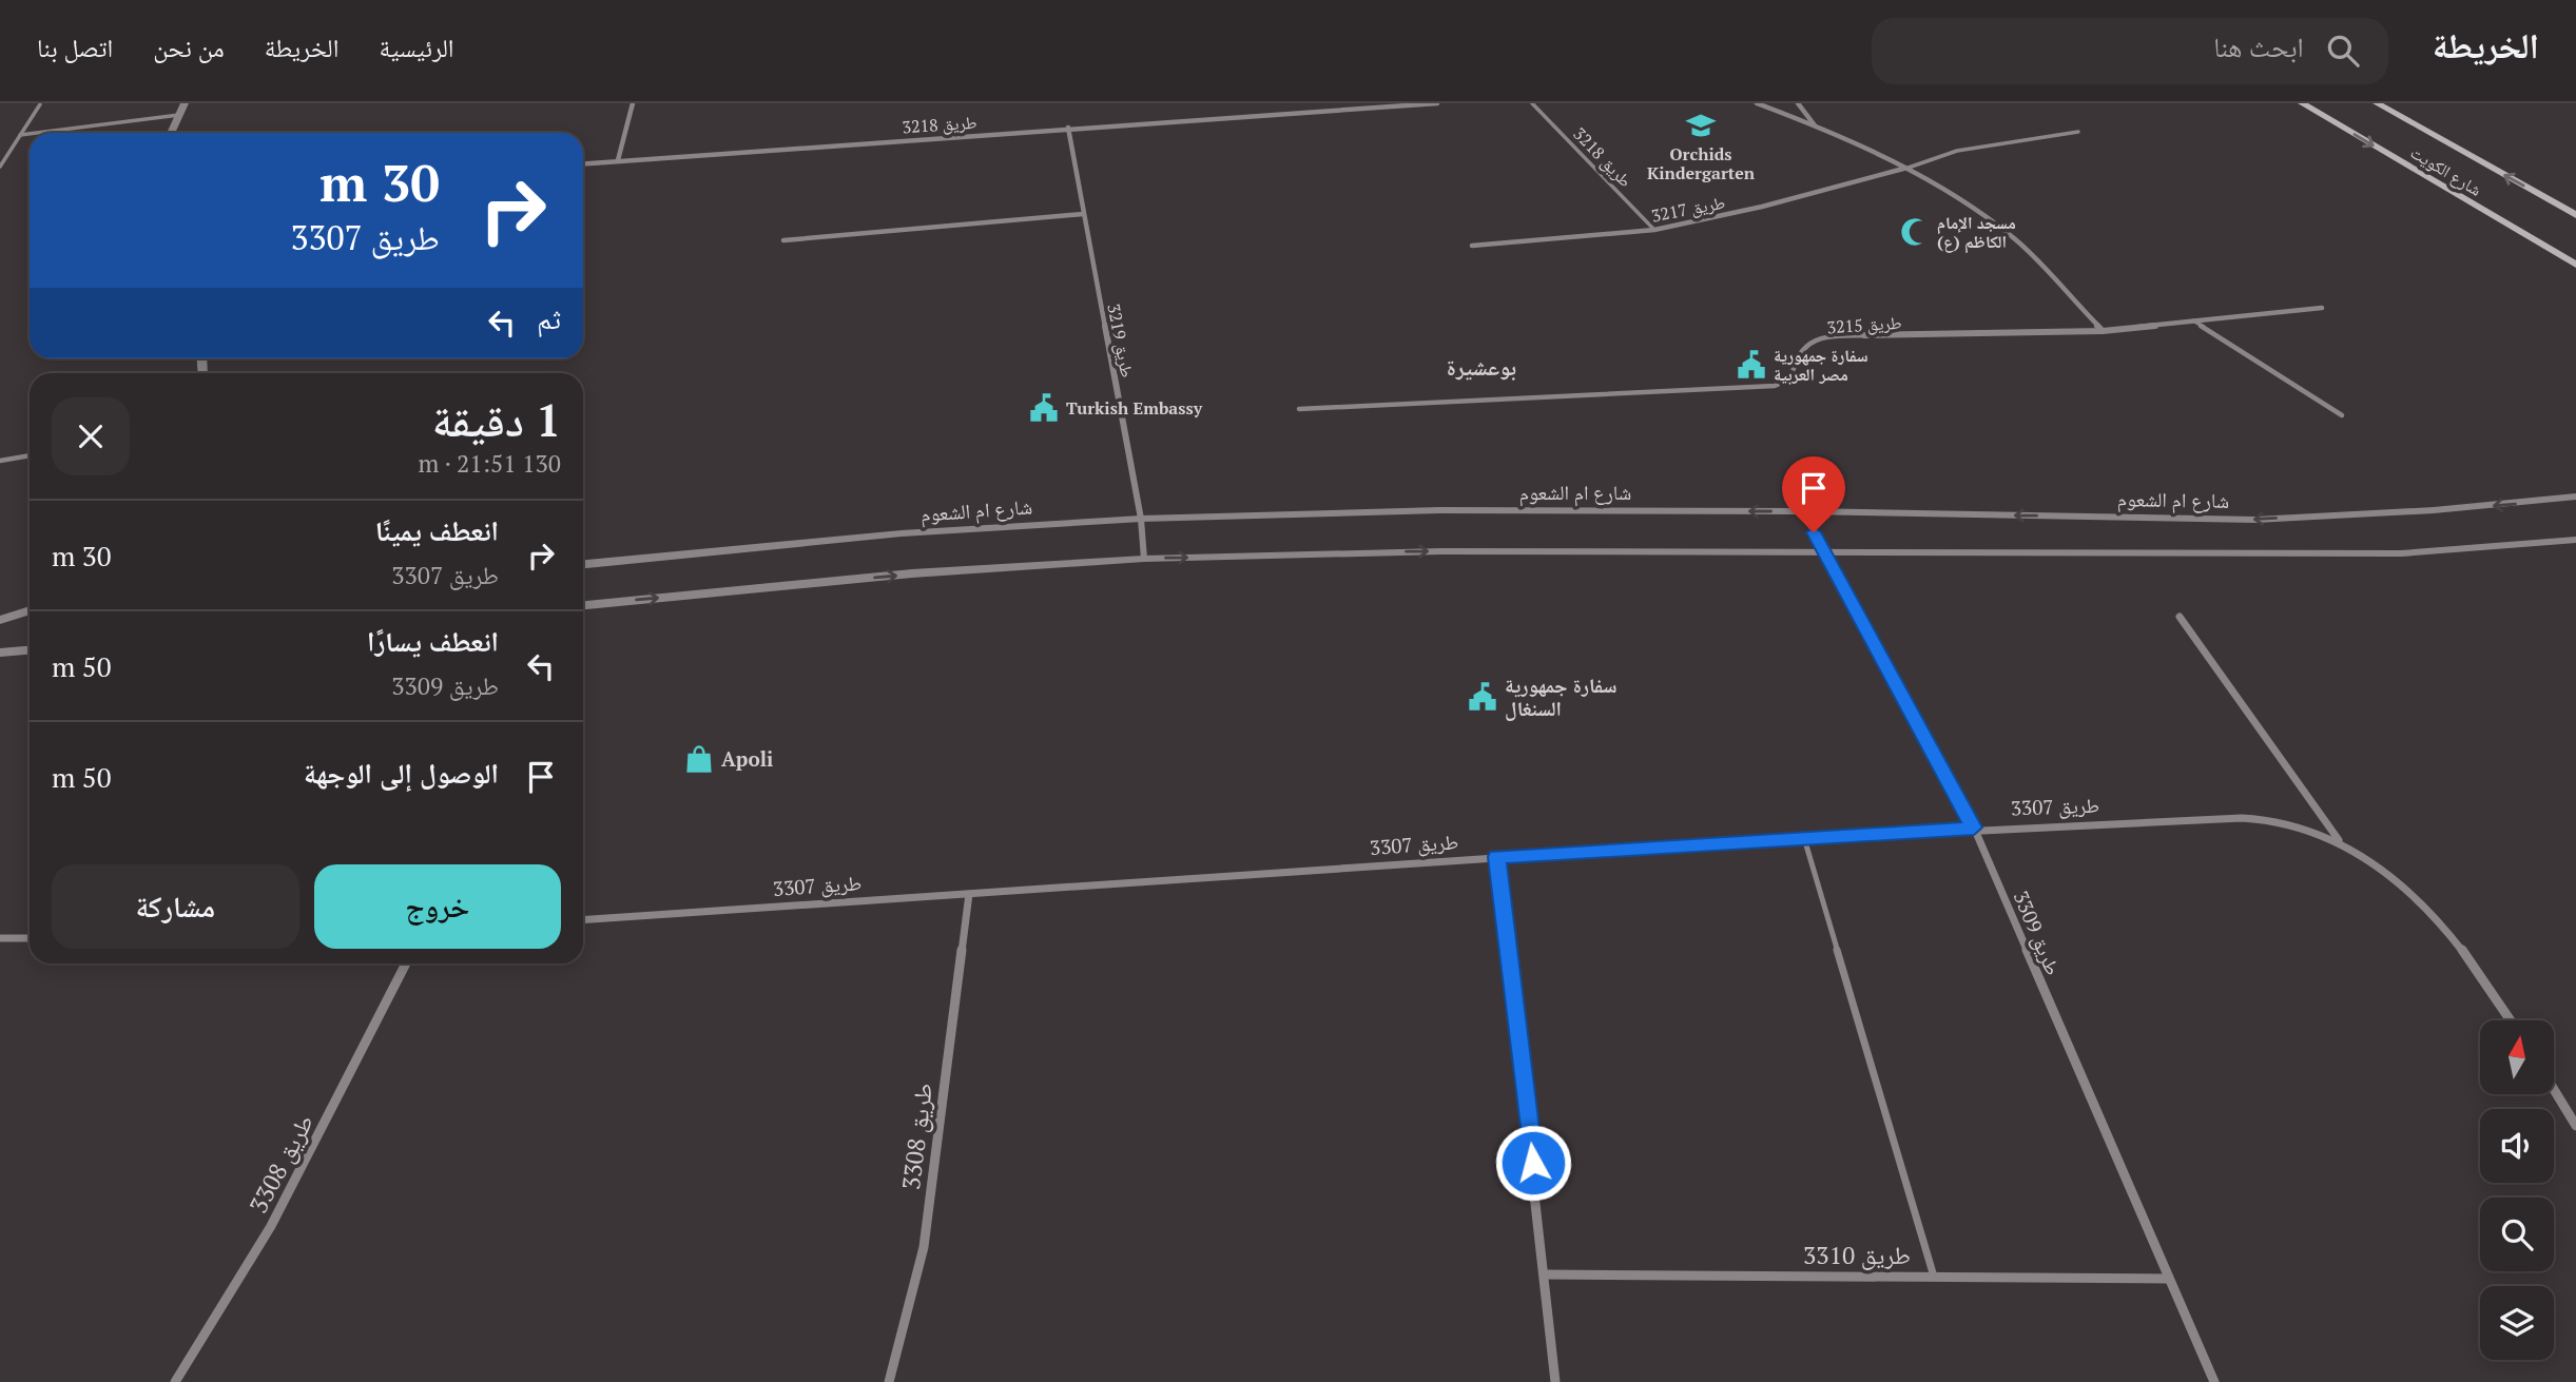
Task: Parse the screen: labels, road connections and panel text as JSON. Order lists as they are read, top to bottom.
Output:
{
  "streets": {
    "main road": ["شارع الكويت"],
    "street": [
      "طريق 3218",
      "طريق 3217",
      "طريق 3215",
      "طريق 3219",
      "شارع ام الشعوم",
      "طريق 3307",
      "طريق 3309",
      "طريق 3308",
      "طريق 3310"
    ]
  },
  "crossings": [
    ["طريق 3218", "طريق 3217"],
    ["طريق 3218", "طريق 3219"],
    ["طريق 3219", "شارع ام الشعوم"],
    ["شارع ام الشعوم", "طريق 3309"],
    ["طريق 3307", "طريق 3309"],
    ["طريق 3307", "طريق 3308"],
    ["طريق 3309", "طريق 3310"]
  ],
  "districts": ["بوعشيرة"],
  "places": {
    "school or university": ["Orchids Kindergarten"],
    "mosque": ["مسجد الإمام الكاظم (ع)"],
    "public building": ["سفارة جمهورية مصر العربية", "Turkish Embassy", "سفارة جمهورية السنغال"],
    "shop": ["Apoli"]
  },
  "north": "top",
  "page": {
    "header": "الخريطة",
    "search": "ابحث هنا",
    "nav": [
      "الرئيسية",
      "الخريطة",
      "من نحن",
      "اتصل بنا"
    ],
    "turn": ["30 m", "طريق 3307"],
    "then": "ثم",
    "heading": ["1 دقيقة", "130 m · 21:51"],
    "list": [
      {
        "name": "انعطف يمينًا",
        "note": "طريق 3307",
        "value": "30 m"
      },
      {
        "name": "انعطف يسارًا",
        "note": "طريق 3309",
        "value": "50 m"
      },
      {
        "name": "الوصول إلى الوجهة",
        "value": "50 m"
      }
    ],
    "buttons": ["خروج", "مشاركة"]
  }
}
